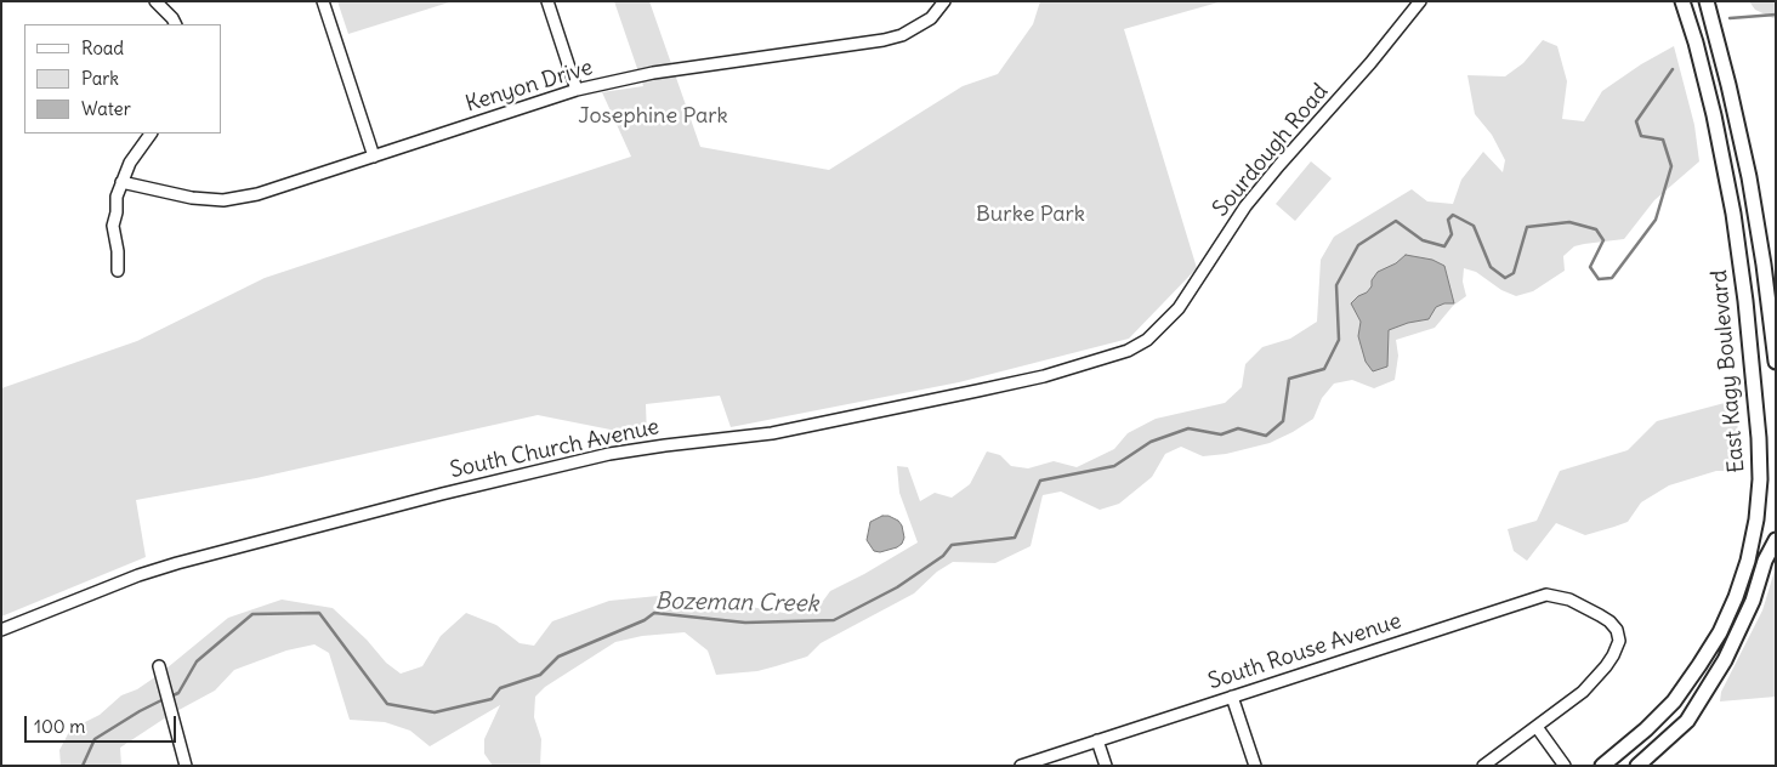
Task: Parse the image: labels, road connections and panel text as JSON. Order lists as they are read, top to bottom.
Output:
{
  "streets": {
    "main road": ["East Kagy Boulevard"],
    "street": [
      "Kenyon Drive",
      "Sourdough Road",
      "South Church Avenue",
      "South Rouse Avenue"
    ]
  },
  "crossings": [
    ["Sourdough Road", "South Church Avenue"]
  ],
  "water": ["Bozeman Creek"],
  "parks": ["Josephine Park", "Burke Park"],
  "legend": ["Road", "Park", "Water"],
  "scale_bar": "100 m"
}
